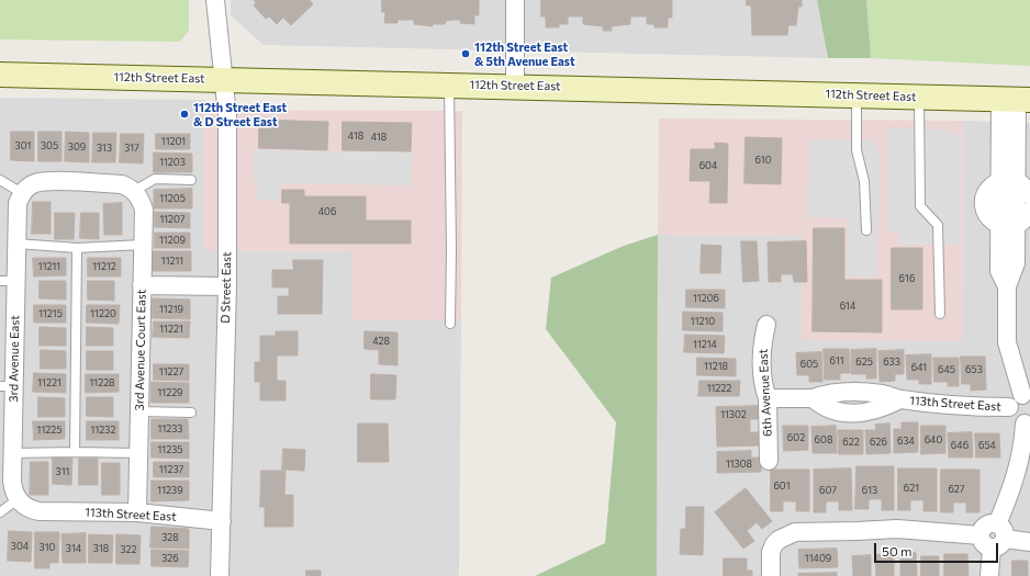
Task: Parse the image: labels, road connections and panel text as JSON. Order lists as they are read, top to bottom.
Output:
{
  "streets": {
    "main road": ["112th Street East"],
    "street": [
      "D Street East",
      "3rd Avenue Court East",
      "3rd Avenue East",
      "6th Avenue East",
      "113th Street East"
    ]
  },
  "crossings": [
    ["112th Street East", "D Street East"],
    ["D Street East", "113th Street East"],
    ["3rd Avenue Court East", "113th Street East"],
    ["3rd Avenue East", "113th Street East"],
    ["6th Avenue East", "113th Street East"]
  ],
  "places": ["112th Street East & 5th Avenue East", "112th Street East & D Street East"],
  "house_numbers": [
    "418",
    "418",
    "11201",
    "301",
    "305",
    "309",
    "313",
    "317",
    "610",
    "11203",
    "604",
    "11205",
    "406",
    "11207",
    "11209",
    "11211",
    "11211",
    "11212",
    "616",
    "11206",
    "614",
    "11219",
    "11215",
    "11220",
    "11210",
    "11221",
    "428",
    "11214",
    "611",
    "625",
    "633",
    "605",
    "11218",
    "641",
    "645",
    "653",
    "11227",
    "11221",
    "11228",
    "11222",
    "11229",
    "11302",
    "11233",
    "11225",
    "11232",
    "602",
    "608",
    "640",
    "634",
    "622",
    "626",
    "646",
    "654",
    "11235",
    "11308",
    "11237",
    "311",
    "601",
    "621",
    "627",
    "11239",
    "607",
    "613",
    "328",
    "304",
    "310",
    "314",
    "318",
    "322",
    "326",
    "11409"
  ],
  "scale_bar": "50 m"
}
